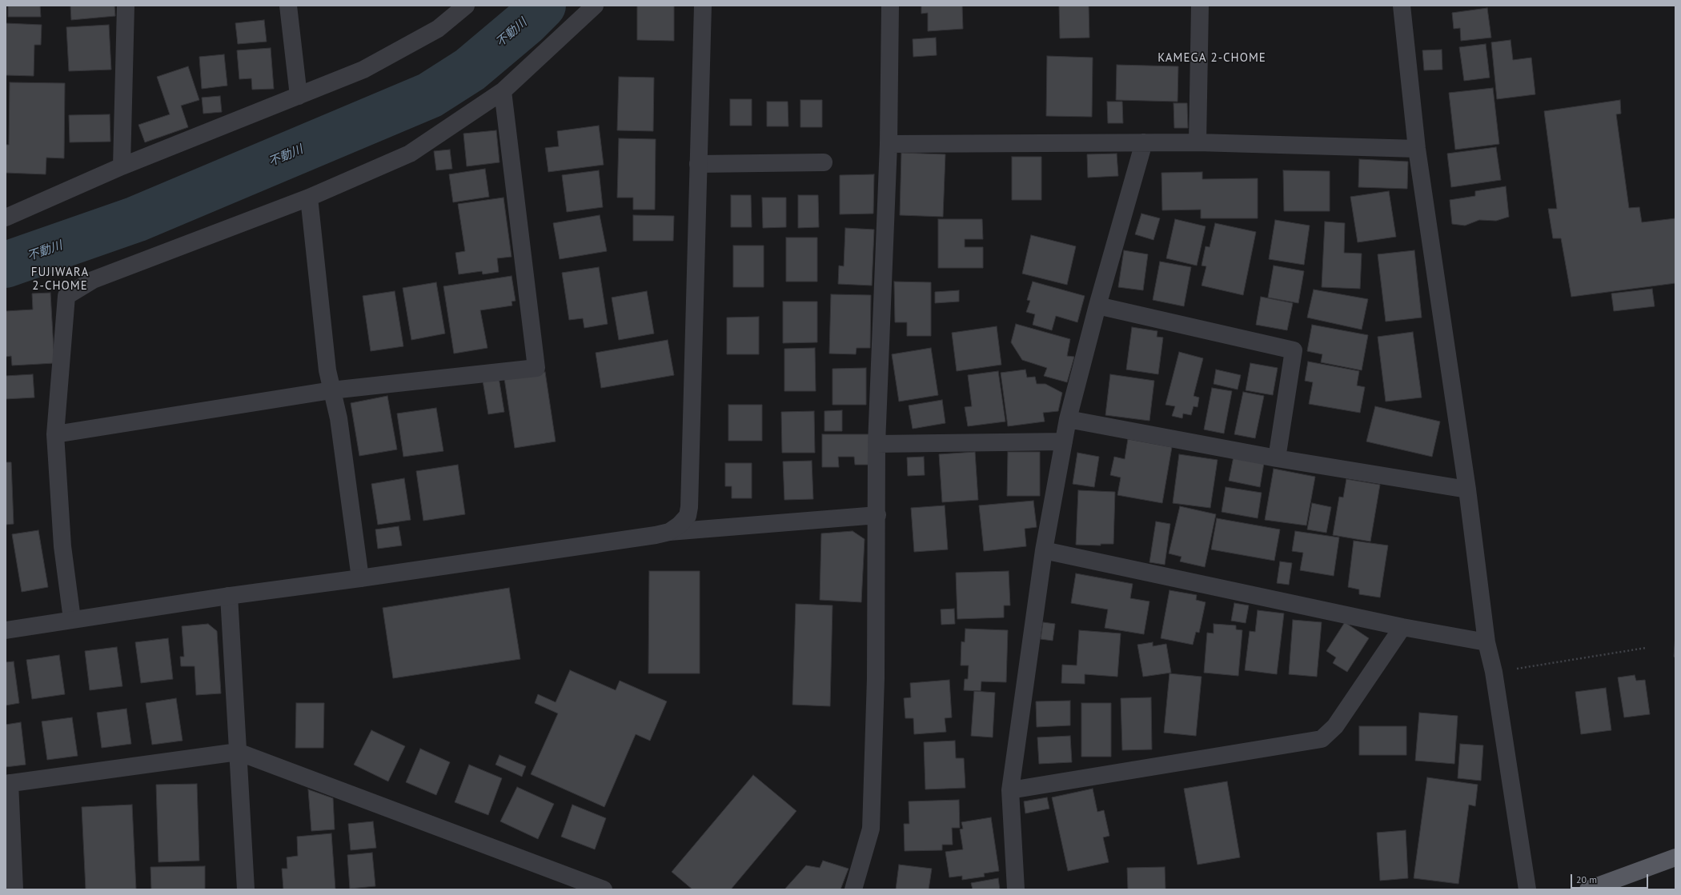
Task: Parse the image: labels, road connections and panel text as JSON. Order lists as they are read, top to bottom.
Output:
{
  "districts": ["KAMEGA 2-CHOME", "FUJIWARA 2-CHOME"],
  "water": ["不動川"],
  "scale_bar": "20 m"
}
